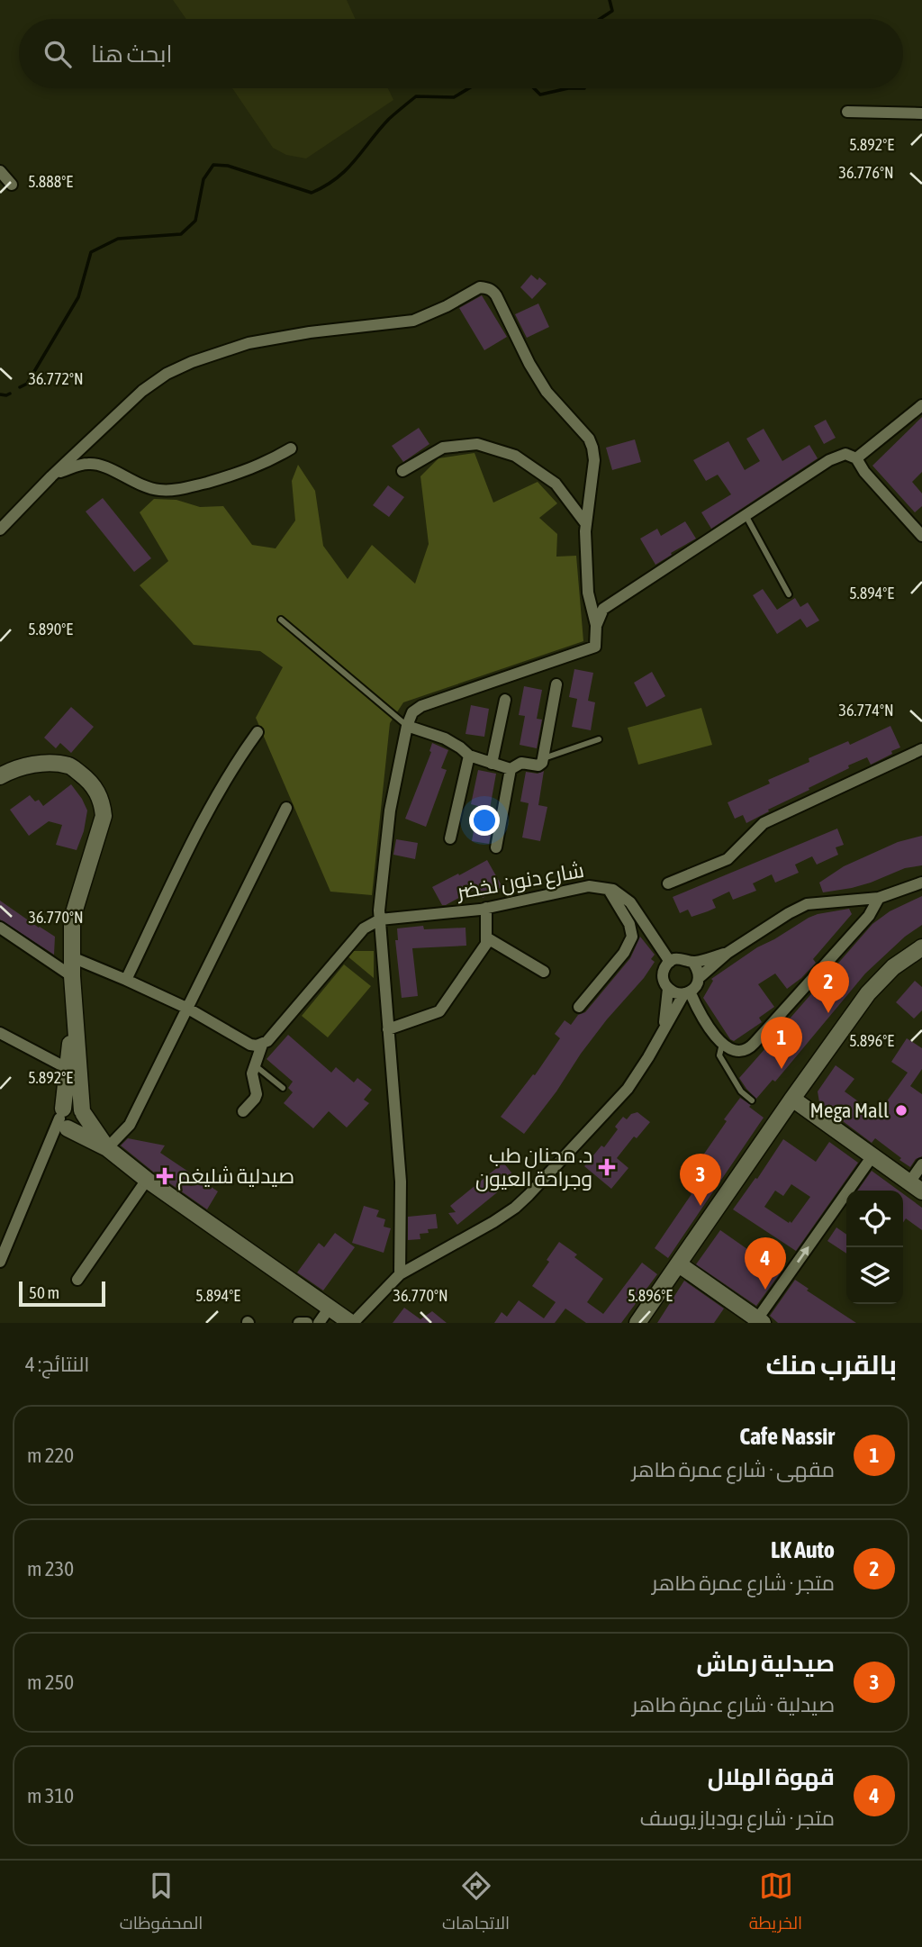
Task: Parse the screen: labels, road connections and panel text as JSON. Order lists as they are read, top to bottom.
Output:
{
  "streets": {
    "street": ["شارع دنون لخضر"]
  },
  "places": {
    "other": ["Mega Mall"],
    "health": ["د. محنان طب وجراحة العيون", "صيدلية شليغم"]
  },
  "scale_bar": "50 m",
  "page": {
    "search": "ابحث هنا",
    "pins": [
      "2",
      "1",
      "3",
      "4"
    ],
    "scale": "50 m",
    "heading": ["بالقرب منك", "النتائج: 4"],
    "list": [
      {
        "mark": "1",
        "name": "Cafe Nassir",
        "note": "مقهى · شارع عمرة طاهر",
        "value": "220 m"
      },
      {
        "mark": "2",
        "name": "LK Auto",
        "note": "متجر · شارع عمرة طاهر",
        "value": "230 m"
      },
      {
        "mark": "3",
        "name": "صيدلية رماش",
        "note": "صيدلية · شارع عمرة طاهر",
        "value": "250 m"
      },
      {
        "mark": "4",
        "name": "قهوة الهلال",
        "note": "متجر · شارع بودباز يوسف",
        "value": "310 m"
      }
    ],
    "nav": ["الخريطة", "الاتجاهات", "المحفوظات"]
  },
  "coordinates": [
    "5.892°E",
    "36.776°N",
    "5.888°E",
    "36.772°N",
    "5.894°E",
    "5.890°E",
    "36.774°N",
    "36.770°N",
    "5.896°E"
  ]
}
